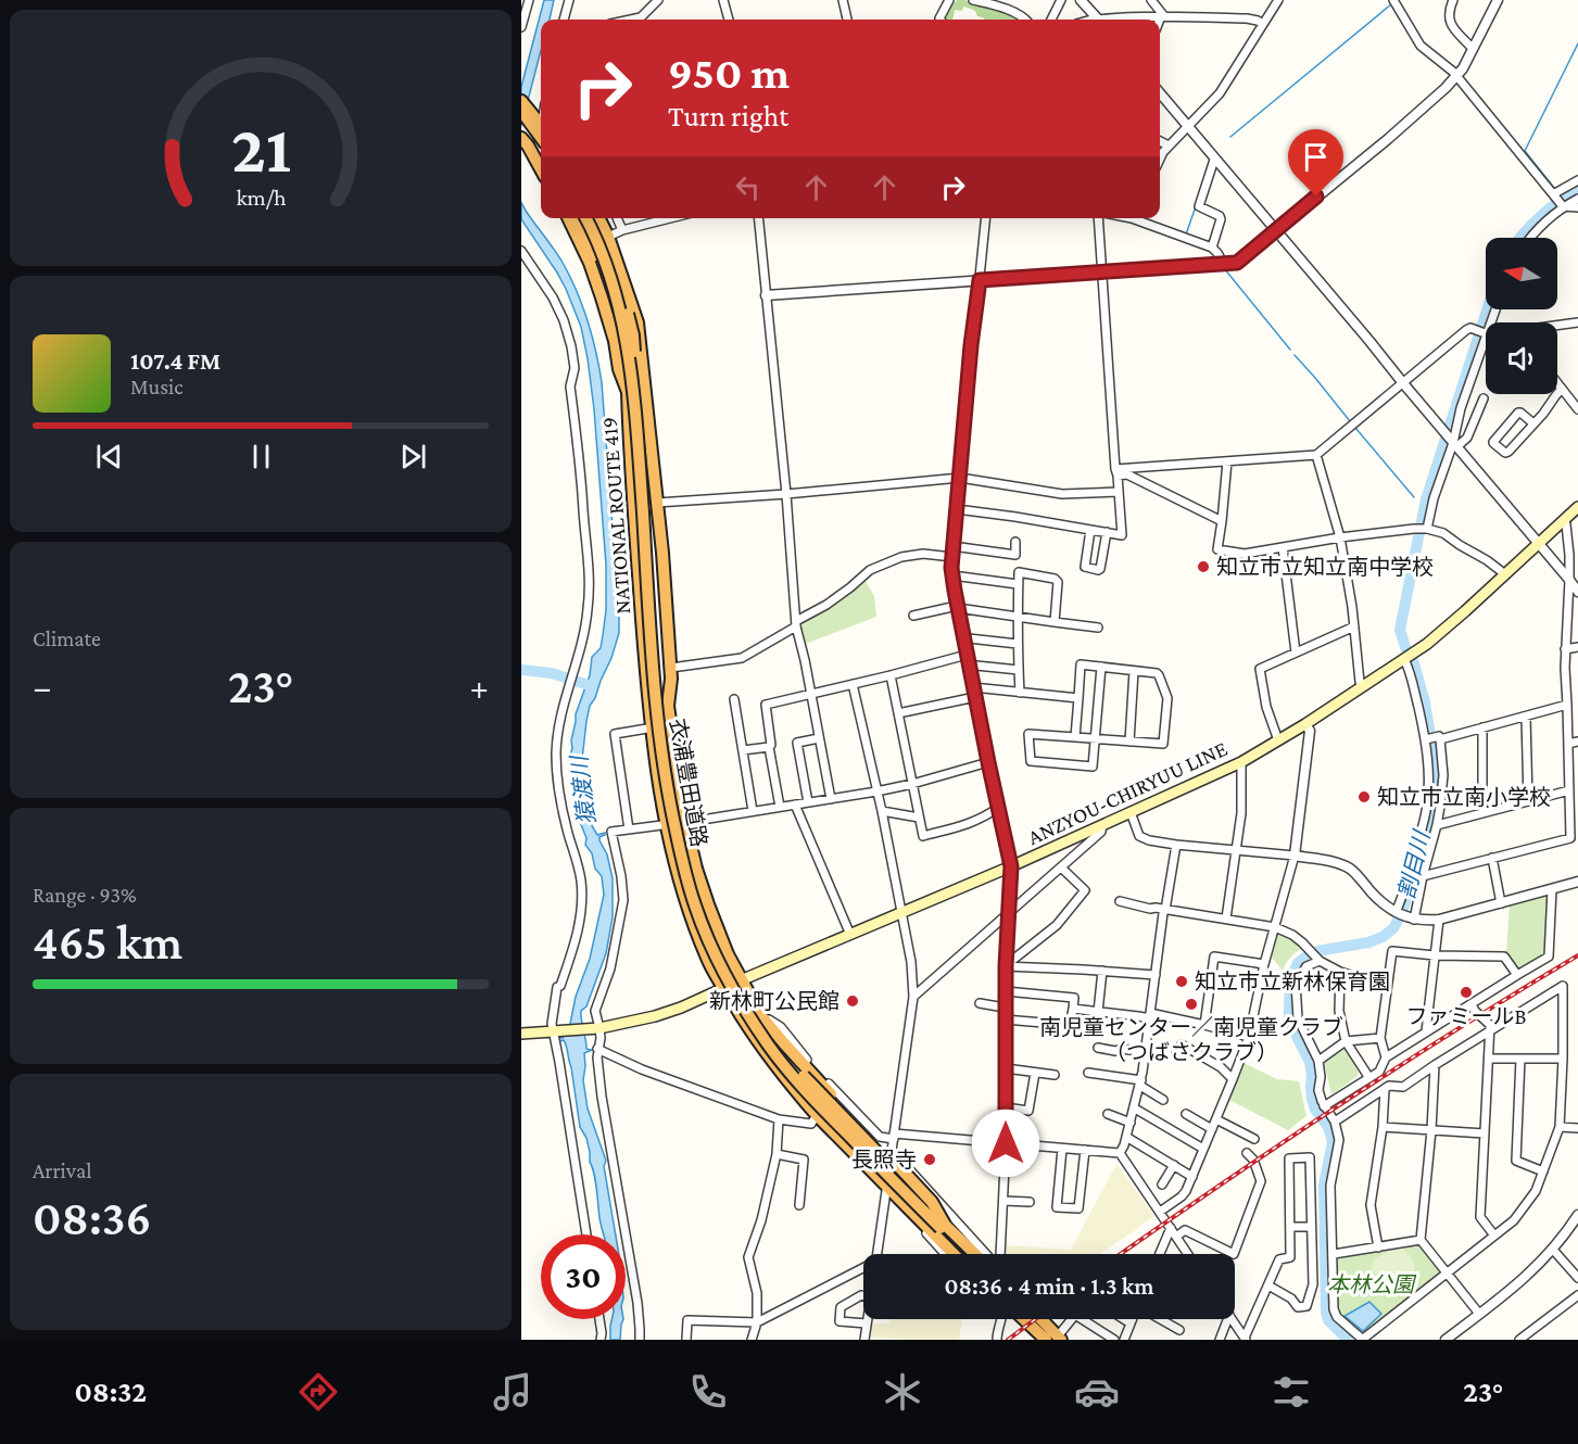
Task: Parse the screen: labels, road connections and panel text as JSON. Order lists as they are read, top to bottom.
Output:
{
  "streets": {
    "highway": ["NATIONAL ROUTE 419", "衣浦豊田道路"],
    "main road": ["ANZYOU-CHIRYUU LINE"]
  },
  "crossings": [
    ["NATIONAL ROUTE 419", "衣浦豊田道路"]
  ],
  "water": ["猿渡川", "割目川"],
  "parks": ["本林公園"],
  "places": [
    "知立市立知立南中学校",
    "知立市立南小学校",
    "知立市立新林保育園",
    "ファミールB",
    "新林町公民館",
    "南児童センター／南児童クラブ （つばさクラブ）",
    "長照寺"
  ],
  "north": "left",
  "page": {
    "turn": ["950 m", "Turn right"],
    "song": ["107.4 FM", "Music"],
    "tile": [
      "Climate",
      ["Range · 93%", "465 km"],
      ["Arrival", "08:36"]
    ],
    "heat": ["−", "23°", "+"],
    "limit": "30",
    "trip": "08:36 · 4 min · 1.3 km",
    "tabs": ["08:32", "23°"],
    "gauge": ["21", "km/h"]
  }
}
